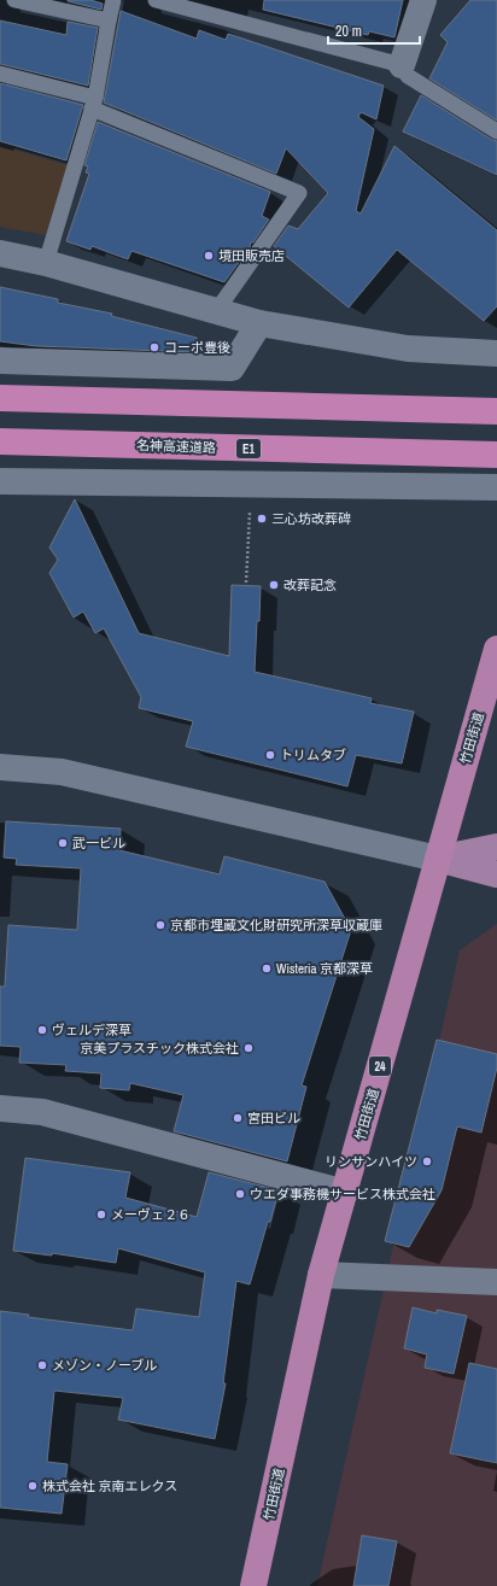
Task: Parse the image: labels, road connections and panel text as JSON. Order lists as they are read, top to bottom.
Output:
{
  "streets": {
    "highway": [
      "名神高速道路",
      "E1",
      "竹田街道",
      "24"
    ]
  },
  "places": [
    "境田販売店",
    "コーポ豊後",
    "三心坊改葬碑",
    "改葬記念",
    "トリムタブ",
    "武一ビル",
    "京都市埋蔵文化財研究所深草収蔵庫",
    "Wisteria 京都深草",
    "ヴェルデ深草",
    "京美プラスチック株式会社",
    "宮田ビル",
    "リンサンハイツ",
    "ウエダ事務機サービス株式会社",
    "メーヴェ２６",
    "メゾン・ノーブル",
    "株式会社 京南エレクス"
  ],
  "scale_bar": "20 m"
}
